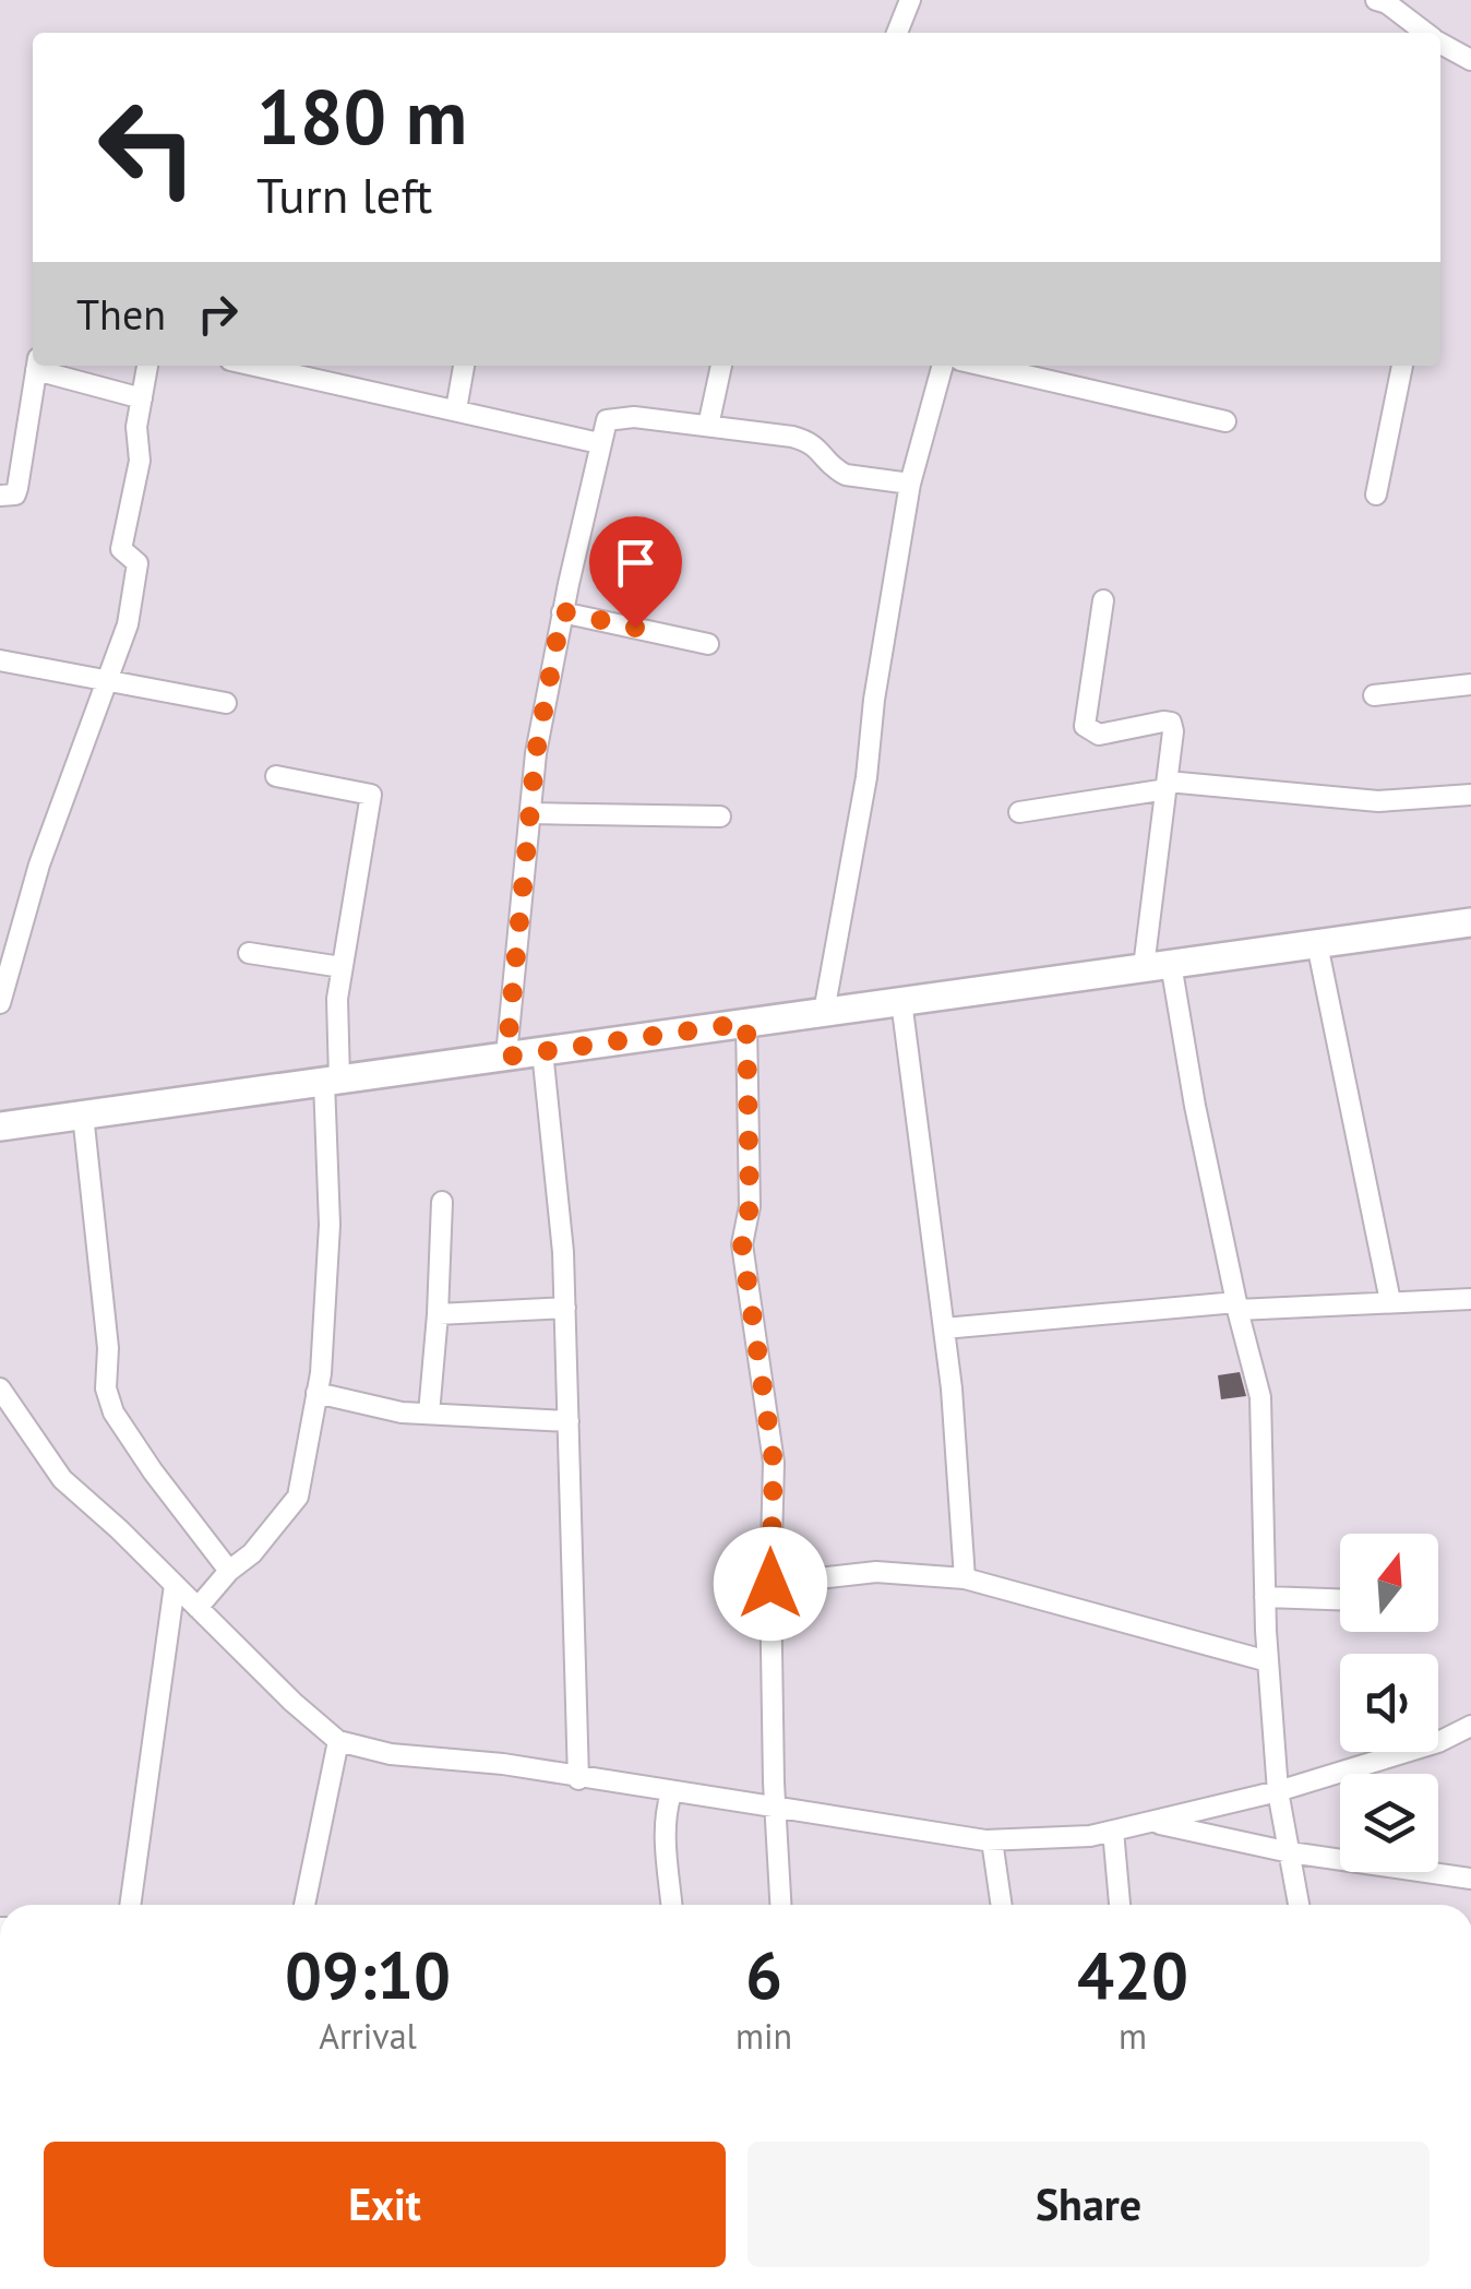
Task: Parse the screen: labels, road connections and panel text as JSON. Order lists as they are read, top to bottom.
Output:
{
  "north": "top",
  "page": {
    "turn": ["180 m", "Turn left"],
    "then": "Then",
    "eta": [
      "09:10",
      "Arrival",
      "6",
      "min",
      "420",
      "m"
    ],
    "buttons": ["Exit", "Share"]
  }
}
